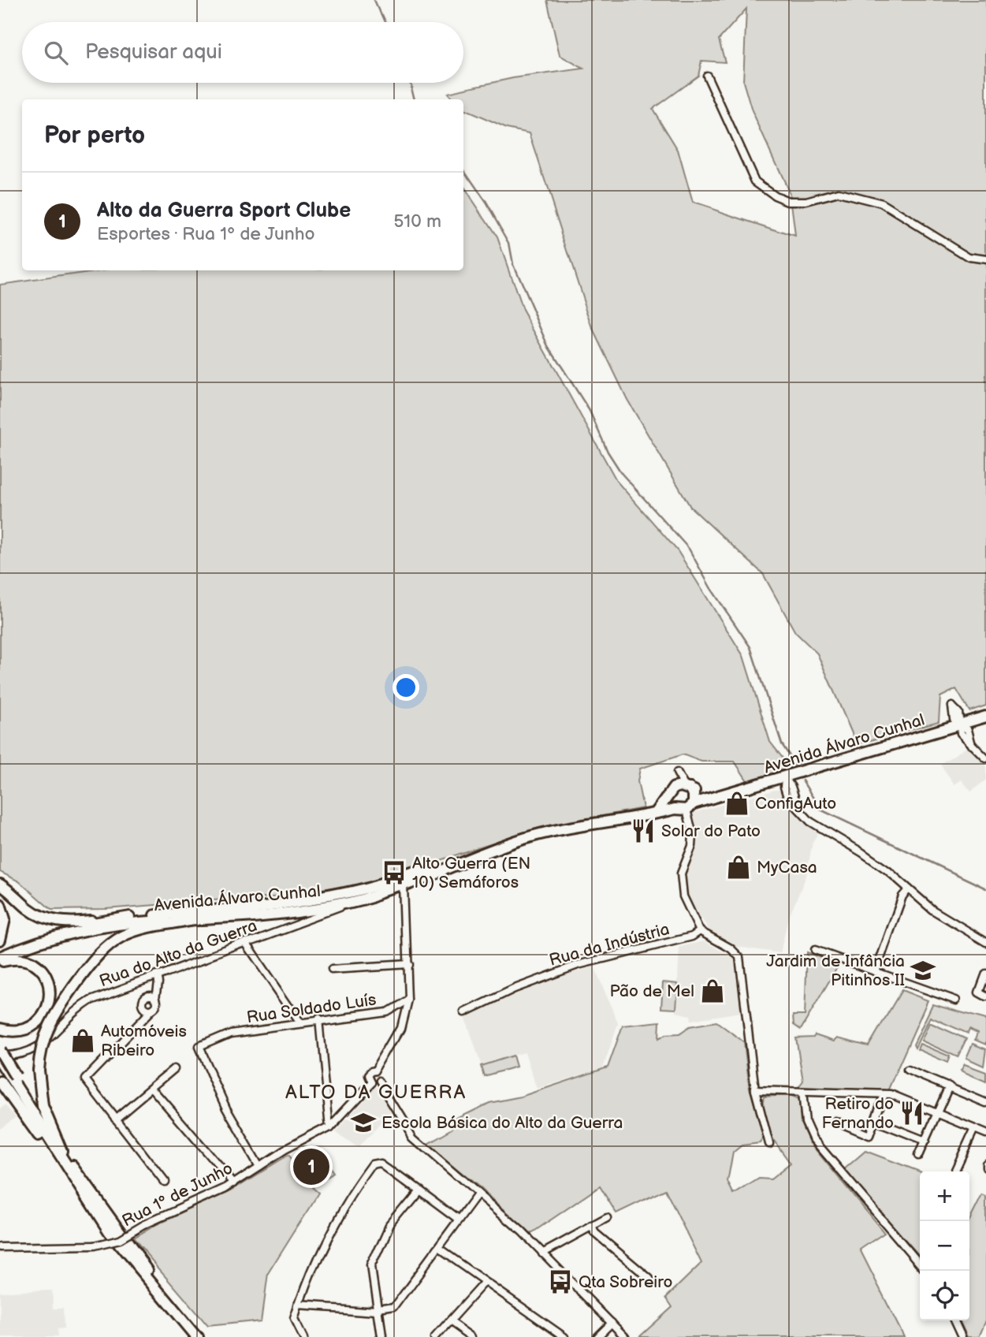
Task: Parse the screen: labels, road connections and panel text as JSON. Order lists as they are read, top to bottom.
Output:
{
  "streets": {
    "main road": ["Avenida Álvaro Cunhal"],
    "street": [
      "Rua da Indústria",
      "Rua do Alto da Guerra",
      "Rua Soldado Luís",
      "Rua 1º de Junho"
    ]
  },
  "crossings": [
    ["Avenida Álvaro Cunhal", "Rua do Alto da Guerra"],
    ["Rua Soldado Luís", "Rua 1º de Junho"]
  ],
  "districts": ["ALTO DA GUERRA"],
  "places": {
    "shop": [
      "ConfigAuto",
      "MyCasa",
      "Pão de Mel",
      "Automóveis Ribeiro"
    ],
    "restaurant": ["Solar do Pato", "Retiro do Fernando"],
    "bus stop": ["Alto Guerra (EN 10) Semáforos", "Qta Sobreiro"],
    "school or university": ["Jardim de Infância Pitinhos II", "Escola Básica do Alto da Guerra"]
  },
  "page": {
    "search": "Pesquisar aqui",
    "heading": "Por perto",
    "list": [
      {
        "mark": "1",
        "name": "Alto da Guerra Sport Clube",
        "note": "Esportes · Rua 1º de Junho",
        "value": "510 m"
      }
    ],
    "pins": "1",
    "map_buttons": ["+", "−"]
  }
}
